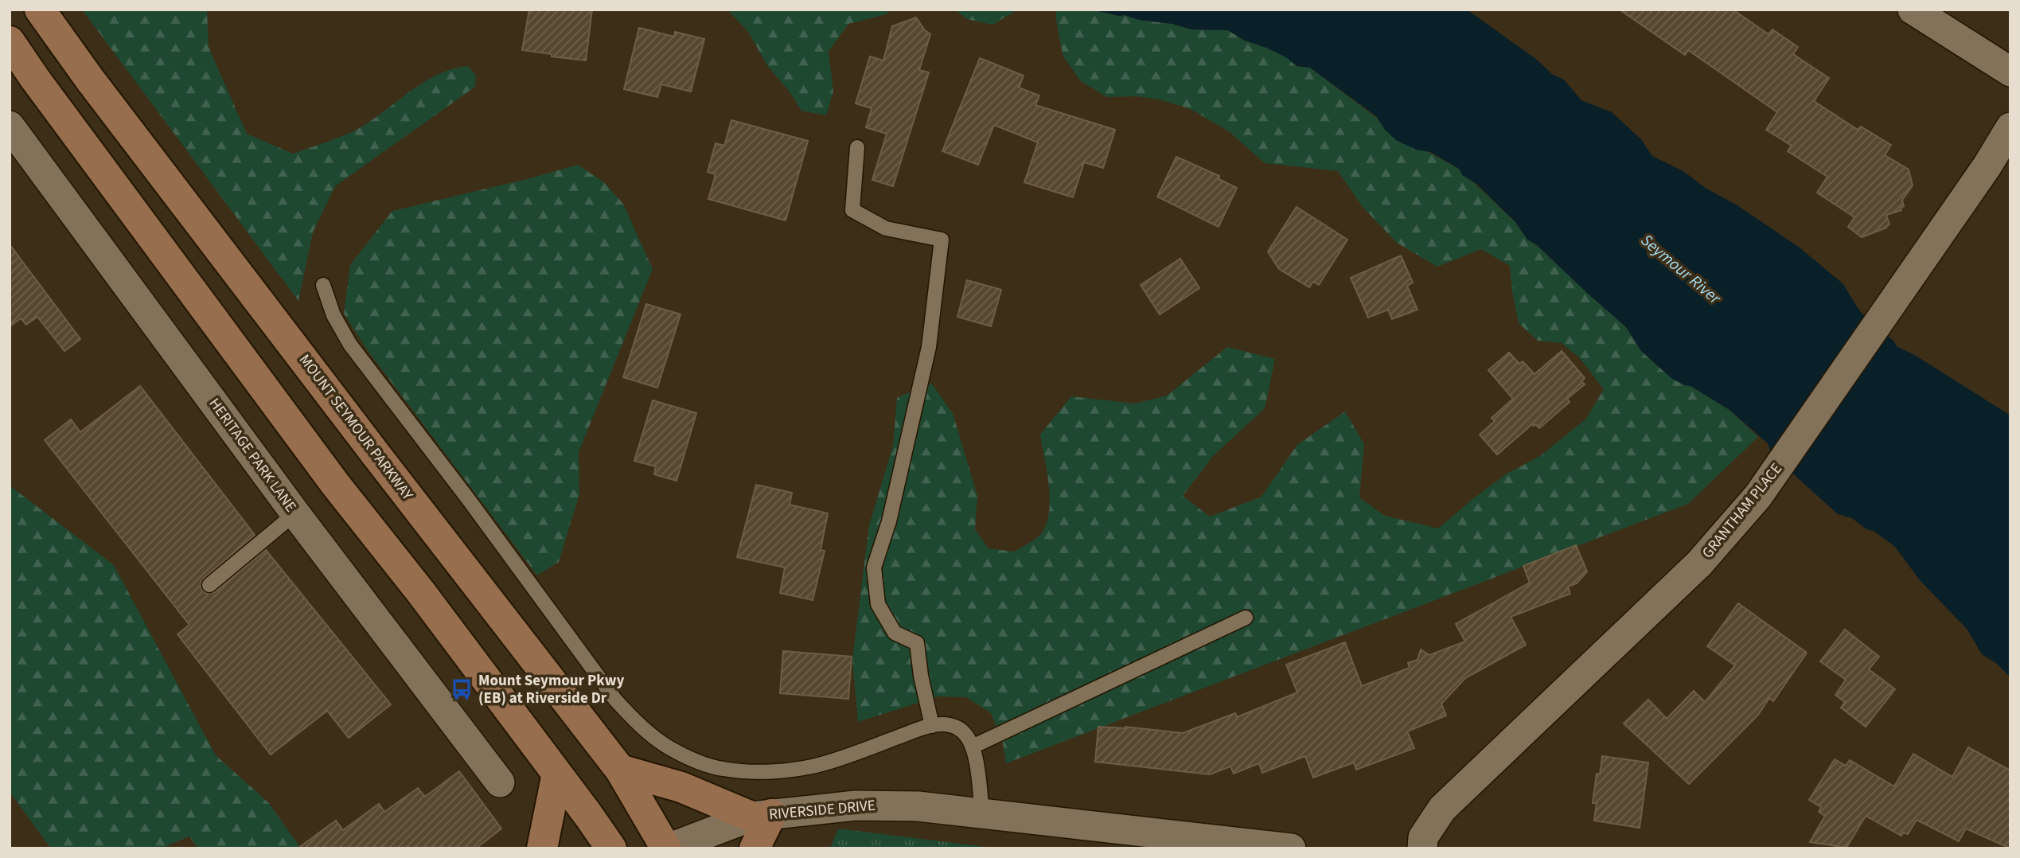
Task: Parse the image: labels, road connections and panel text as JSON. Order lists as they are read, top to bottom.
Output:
{
  "streets": {
    "main road": ["MOUNT SEYMOUR PARKWAY"],
    "street": ["HERITAGE PARK LANE", "GRANTHAM PLACE", "RIVERSIDE DRIVE"]
  },
  "crossings": [
    ["MOUNT SEYMOUR PARKWAY", "RIVERSIDE DRIVE"]
  ],
  "water": ["Seymour River"],
  "places": {
    "bus stop": ["Mount Seymour Pkwy (EB) at Riverside Dr"]
  }
}
